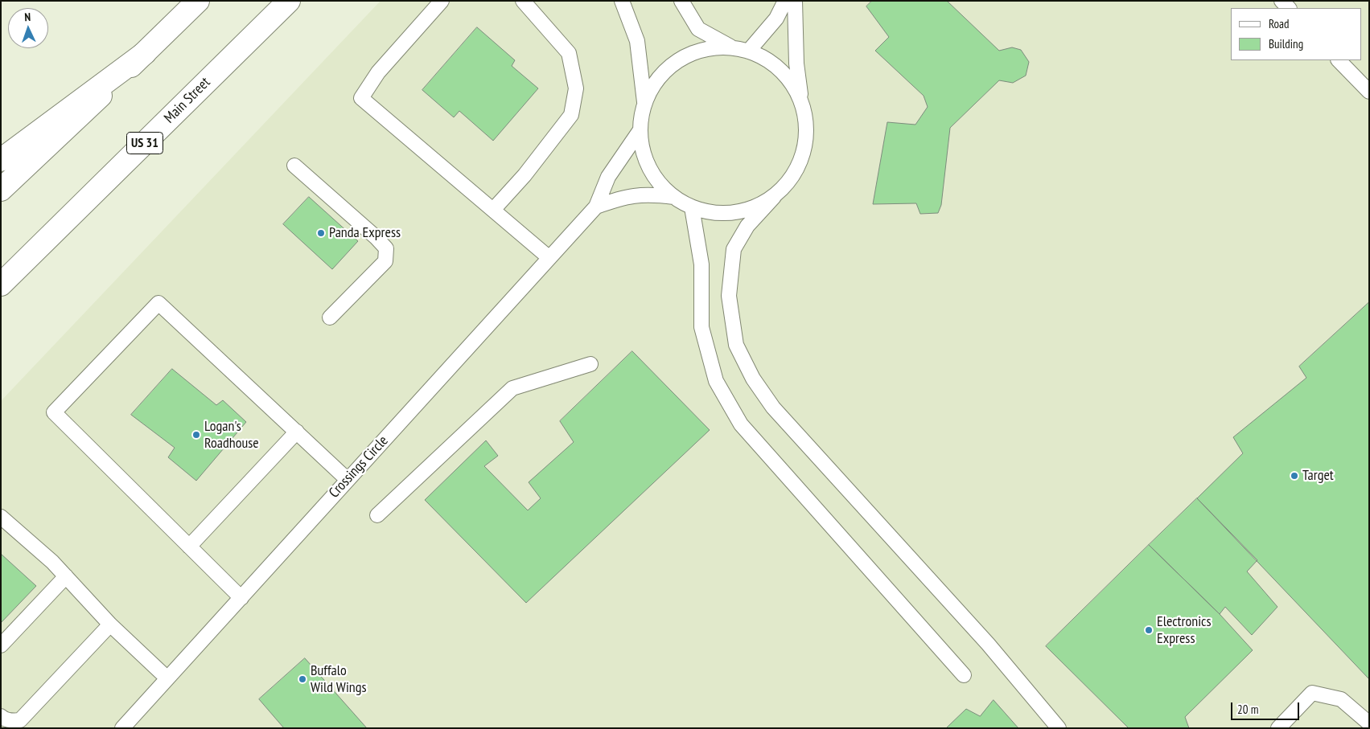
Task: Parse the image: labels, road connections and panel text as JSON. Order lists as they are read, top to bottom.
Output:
{
  "streets": {
    "main road": ["Main Street", "US 31"],
    "lane": ["Crossings Circle"]
  },
  "places": [
    "Panda Express",
    "Logan's Roadhouse",
    "Target",
    "Electronics Express",
    "Buffalo Wild Wings"
  ],
  "legend": ["Road", "Building"],
  "scale_bar": "20 m",
  "north": "top"
}
